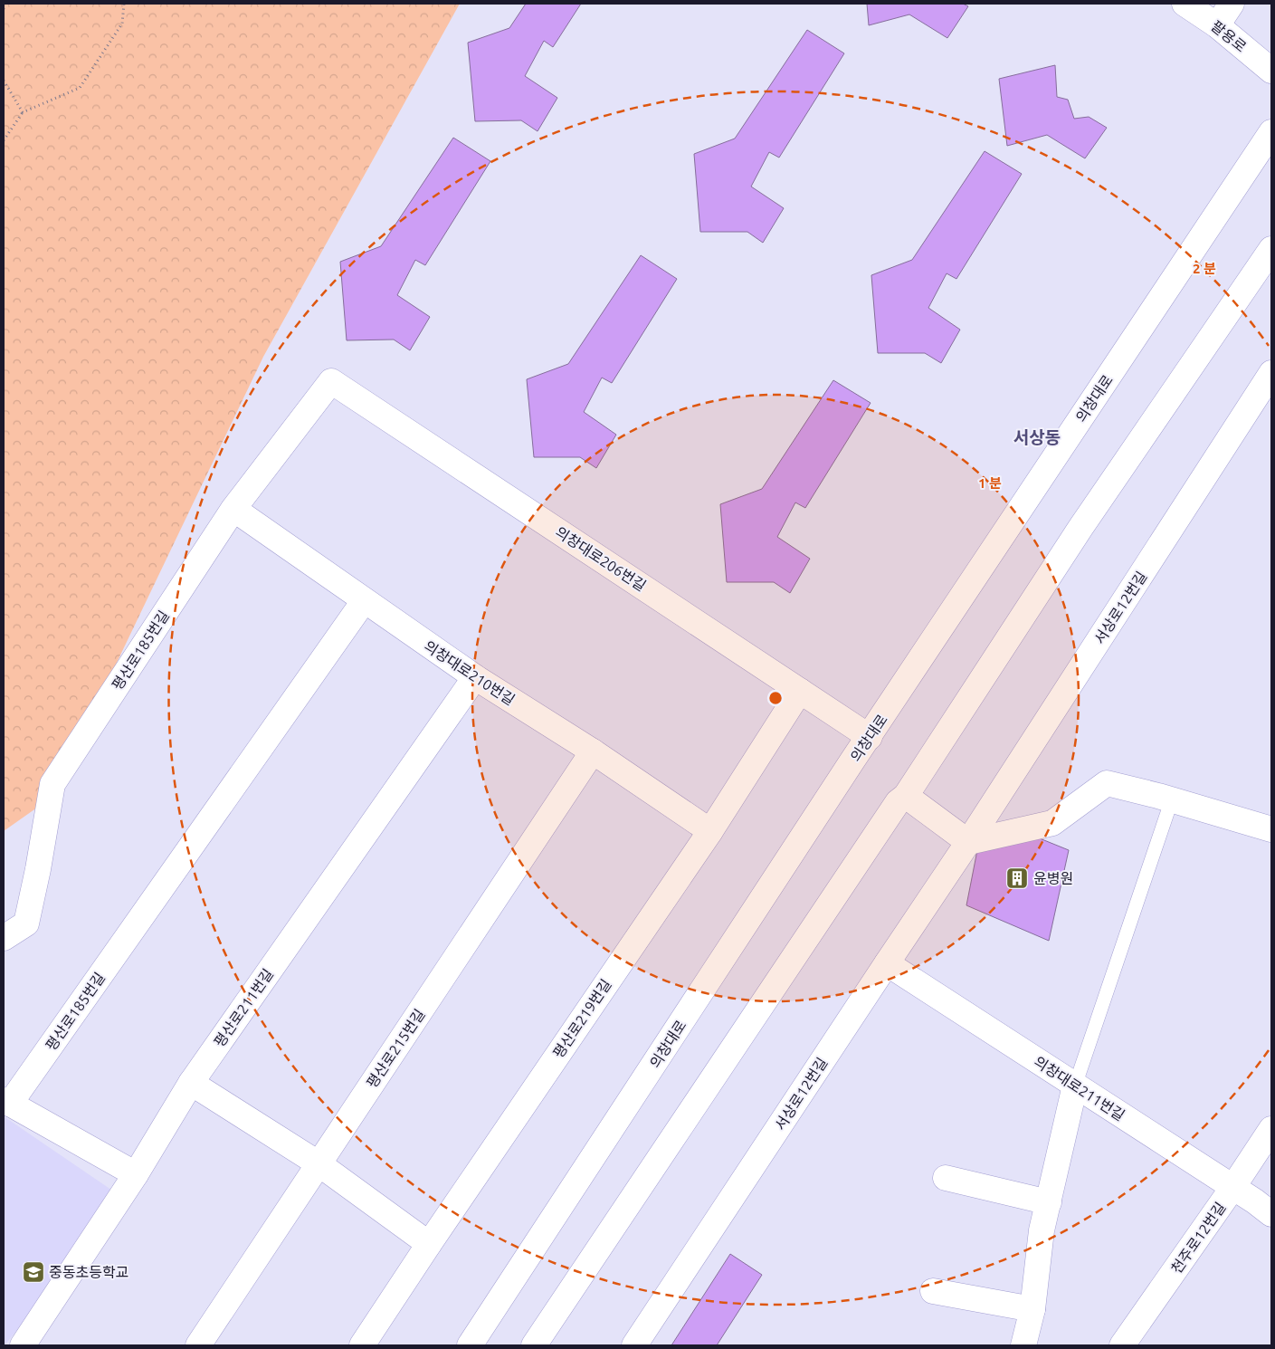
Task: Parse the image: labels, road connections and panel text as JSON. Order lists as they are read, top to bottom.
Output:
{
  "streets": {
    "street": [
      "팔용로",
      "의창대로",
      "의창대로206번길",
      "서상로12번길",
      "평산로185번길",
      "의창대로210번길",
      "평산로211번길",
      "평산로219번길",
      "평산로215번길",
      "의창대로211번길",
      "천주로12번길"
    ]
  },
  "crossings": [
    ["의창대로", "의창대로206번길"],
    ["의창대로206번길", "평산로185번길"],
    ["의창대로206번길", "평산로219번길"],
    ["서상로12번길", "의창대로211번길"],
    ["평산로185번길", "의창대로210번길"],
    ["의창대로210번길", "평산로211번길"],
    ["의창대로210번길", "평산로219번길"],
    ["의창대로210번길", "평산로215번길"],
    ["의창대로211번길", "천주로12번길"]
  ],
  "districts": ["서상동"],
  "places": {
    "building": ["윤병원"],
    "school or university": ["중동초등학교"]
  },
  "rings": ["2 분", "1 분"]
}
